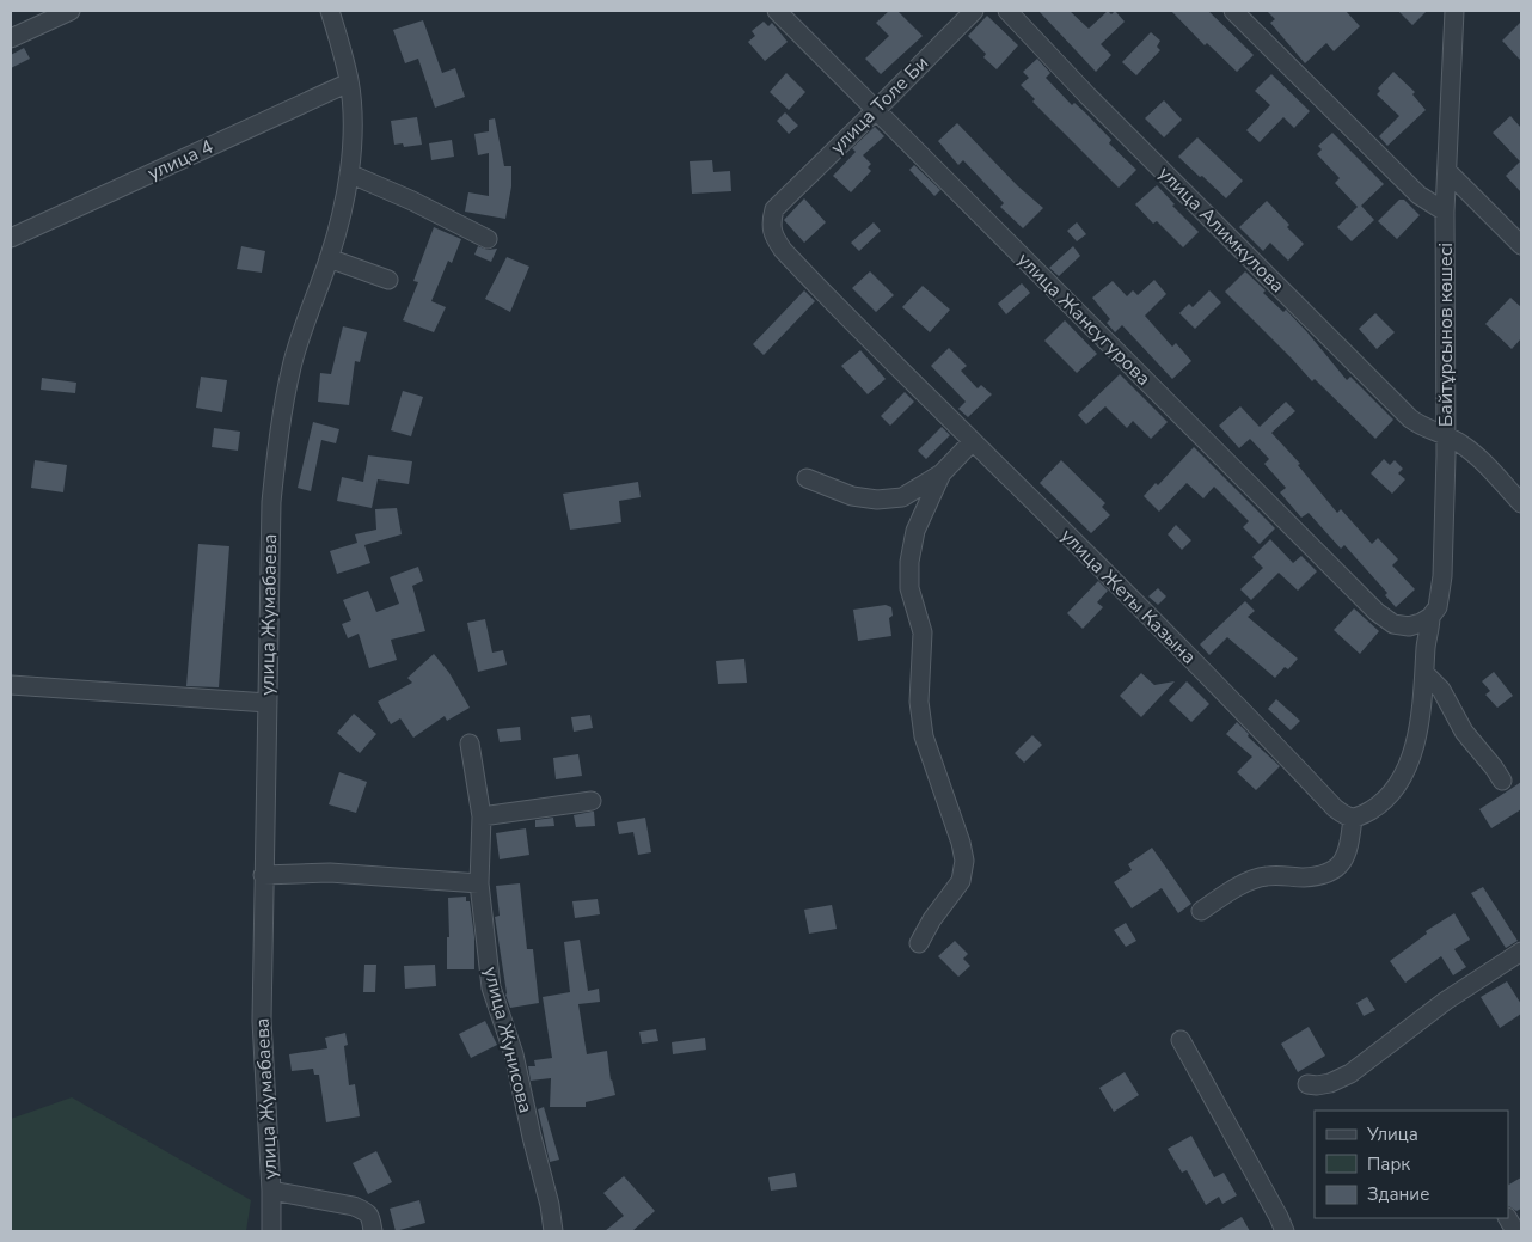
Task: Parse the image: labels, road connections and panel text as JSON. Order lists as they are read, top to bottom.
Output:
{
  "streets": {
    "street": [
      "улица Толе Би",
      "улица 4",
      "улица Алимкулова",
      "улица Жансугурова",
      "Байтұрсынов көшесі",
      "улица Жеты Казына",
      "улица Жумабаева",
      "улица Жунисова"
    ]
  },
  "crossings": [
    ["улица Толе Би", "улица Жансугурова"],
    ["улица Толе Би", "улица Жеты Казына"],
    ["улица 4", "улица Жумабаева"],
    ["улица Алимкулова", "Байтұрсынов көшесі"],
    ["улица Жансугурова", "Байтұрсынов көшесі"]
  ],
  "legend": ["Улица", "Парк", "Здание"]
}
